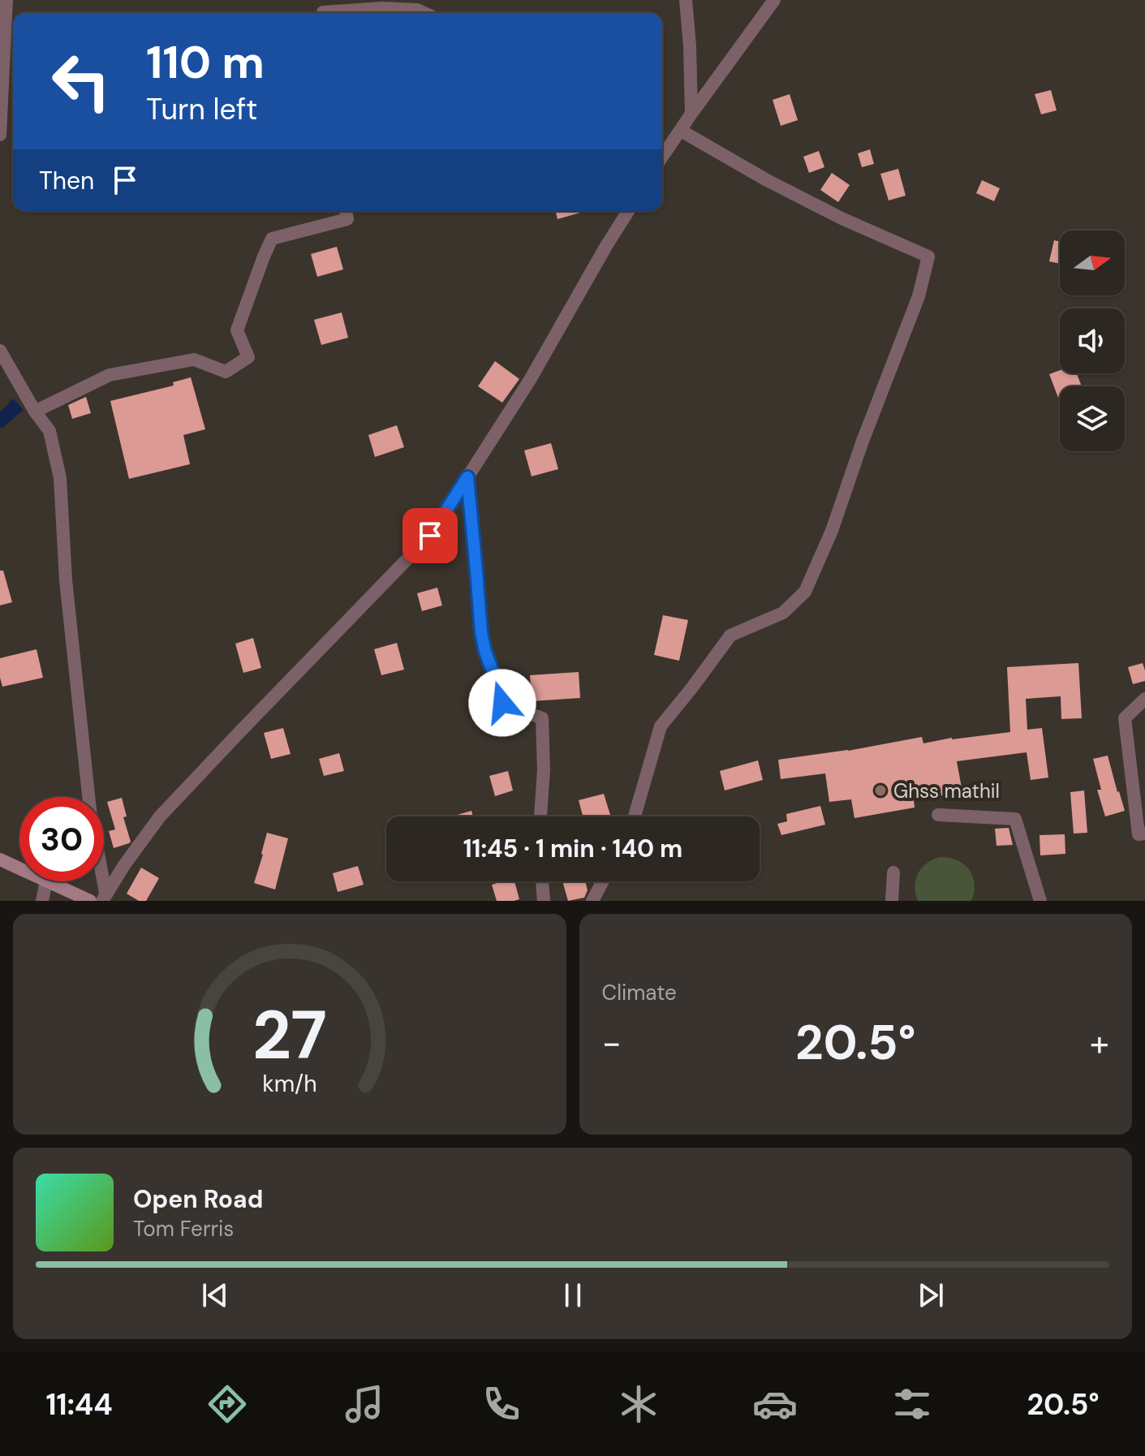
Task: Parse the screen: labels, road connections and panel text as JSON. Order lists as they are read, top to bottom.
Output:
{
  "places": ["Ghss mathil"],
  "north": "right",
  "page": {
    "turn": ["110 m", "Turn left"],
    "then": "Then",
    "limit": "30",
    "trip": "11:45 · 1 min · 140 m",
    "tile": "Climate",
    "heat": ["−", "20.5°", "+"],
    "song": ["Open Road", "Tom Ferris"],
    "tabs": ["11:44", "20.5°"],
    "gauge": ["27", "km/h"]
  }
}
